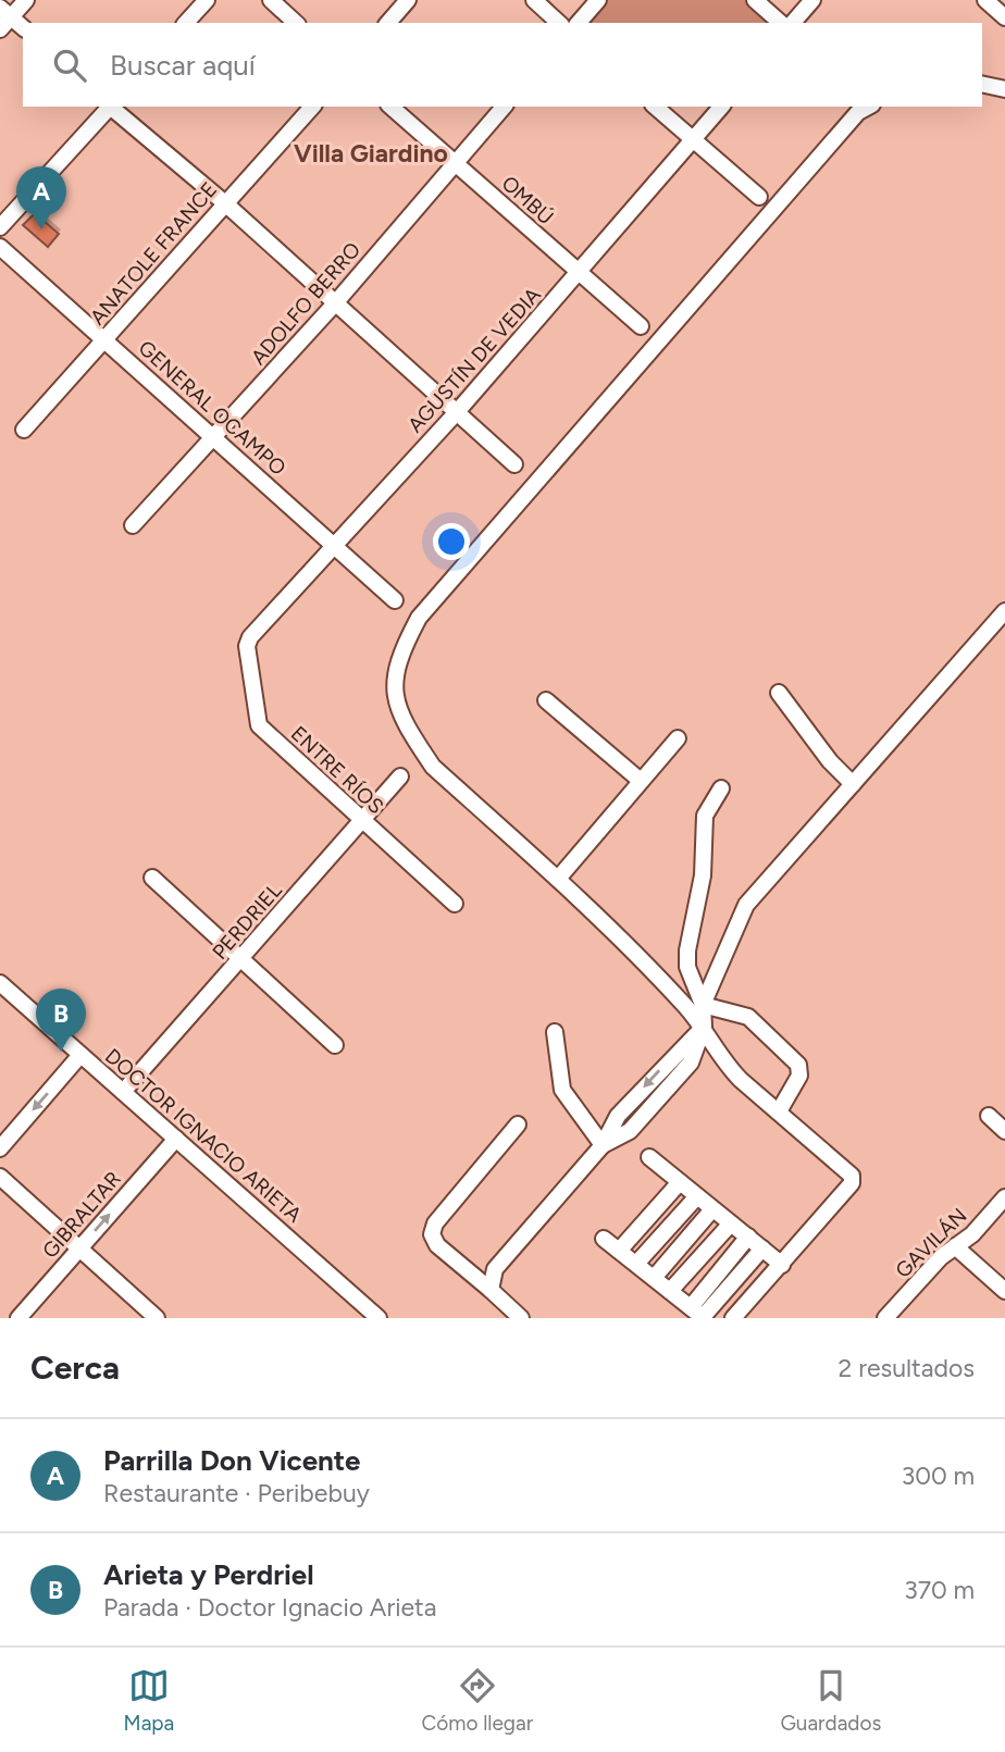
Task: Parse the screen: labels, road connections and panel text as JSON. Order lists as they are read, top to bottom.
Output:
{
  "streets": {
    "street": [
      "OMBÚ",
      "ANATOLE FRANCE",
      "ADOLFO BERRO",
      "AGUSTÍN DE VEDIA",
      "GENERAL OCAMPO",
      "ENTRE RÍOS",
      "PERDRIEL",
      "DOCTOR IGNACIO ARIETA",
      "GIBRALTAR",
      "GAVILÁN"
    ]
  },
  "crossings": [
    ["OMBÚ", "ADOLFO BERRO"],
    ["OMBÚ", "AGUSTÍN DE VEDIA"],
    ["ANATOLE FRANCE", "GENERAL OCAMPO"],
    ["ADOLFO BERRO", "GENERAL OCAMPO"],
    ["AGUSTÍN DE VEDIA", "GENERAL OCAMPO"],
    ["AGUSTÍN DE VEDIA", "ENTRE RÍOS"],
    ["ENTRE RÍOS", "PERDRIEL"],
    ["PERDRIEL", "DOCTOR IGNACIO ARIETA"],
    ["DOCTOR IGNACIO ARIETA", "GIBRALTAR"]
  ],
  "districts": ["Villa Giardino"],
  "page": {
    "search": "Buscar aquí",
    "pins": ["A", "B"],
    "heading": ["Cerca", "2 resultados"],
    "list": [
      {
        "mark": "A",
        "name": "Parrilla Don Vicente",
        "note": "Restaurante · Peribebuy",
        "value": "300 m"
      },
      {
        "mark": "B",
        "name": "Arieta y Perdriel",
        "note": "Parada · Doctor Ignacio Arieta",
        "value": "370 m"
      }
    ],
    "nav": ["Mapa", "Cómo llegar", "Guardados"]
  }
}
